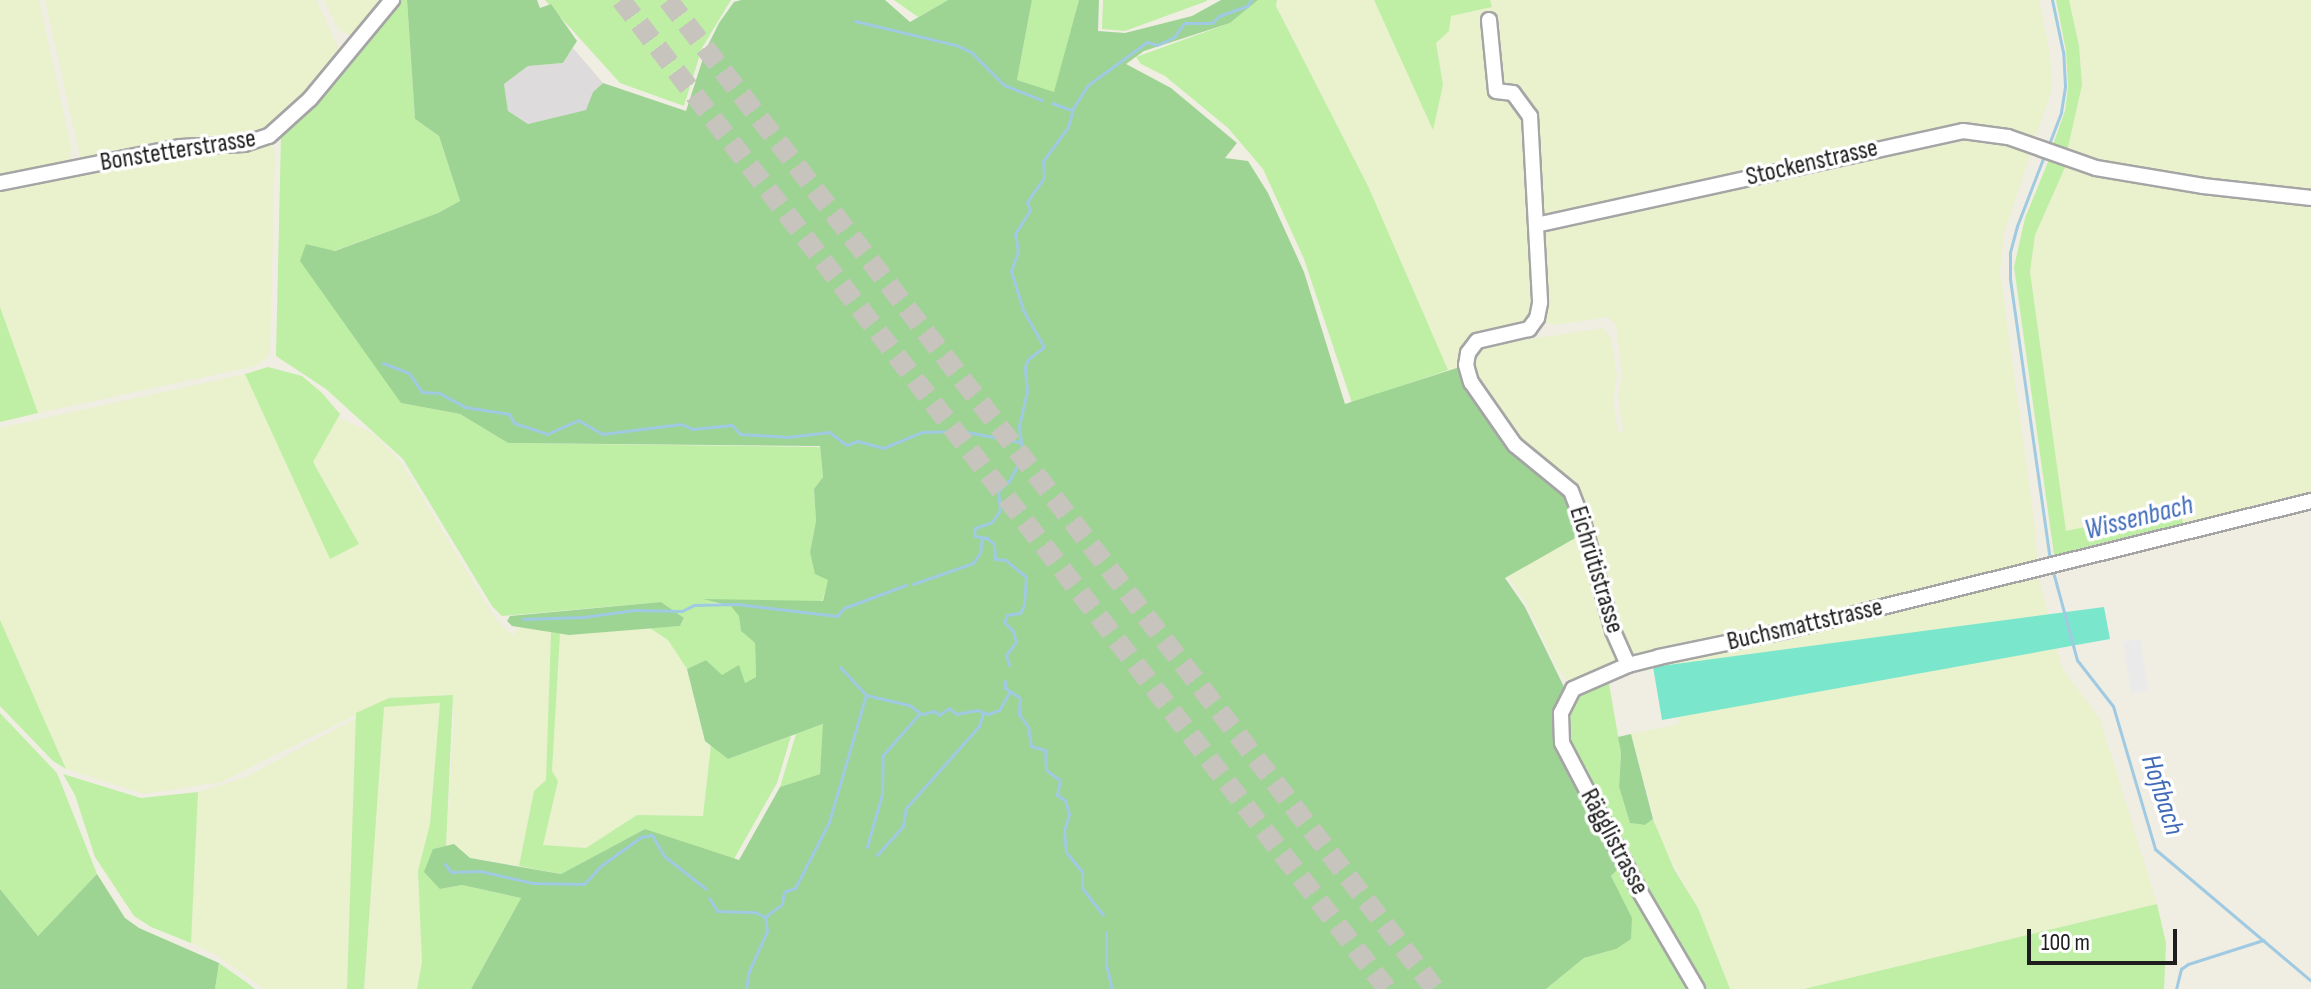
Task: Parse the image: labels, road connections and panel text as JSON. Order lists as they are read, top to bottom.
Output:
{
  "streets": {
    "street": [
      "Bonstetterstrasse",
      "Stockenstrasse",
      "Eichrütistrasse",
      "Buchsmattstrasse",
      "Rägglistrasse"
    ]
  },
  "crossings": [
    ["Stockenstrasse", "Eichrütistrasse"],
    ["Eichrütistrasse", "Buchsmattstrasse"],
    ["Buchsmattstrasse", "Rägglistrasse"]
  ],
  "water": ["Wissenbach", "Hofibach"],
  "scale_bar": "100 m"
}
